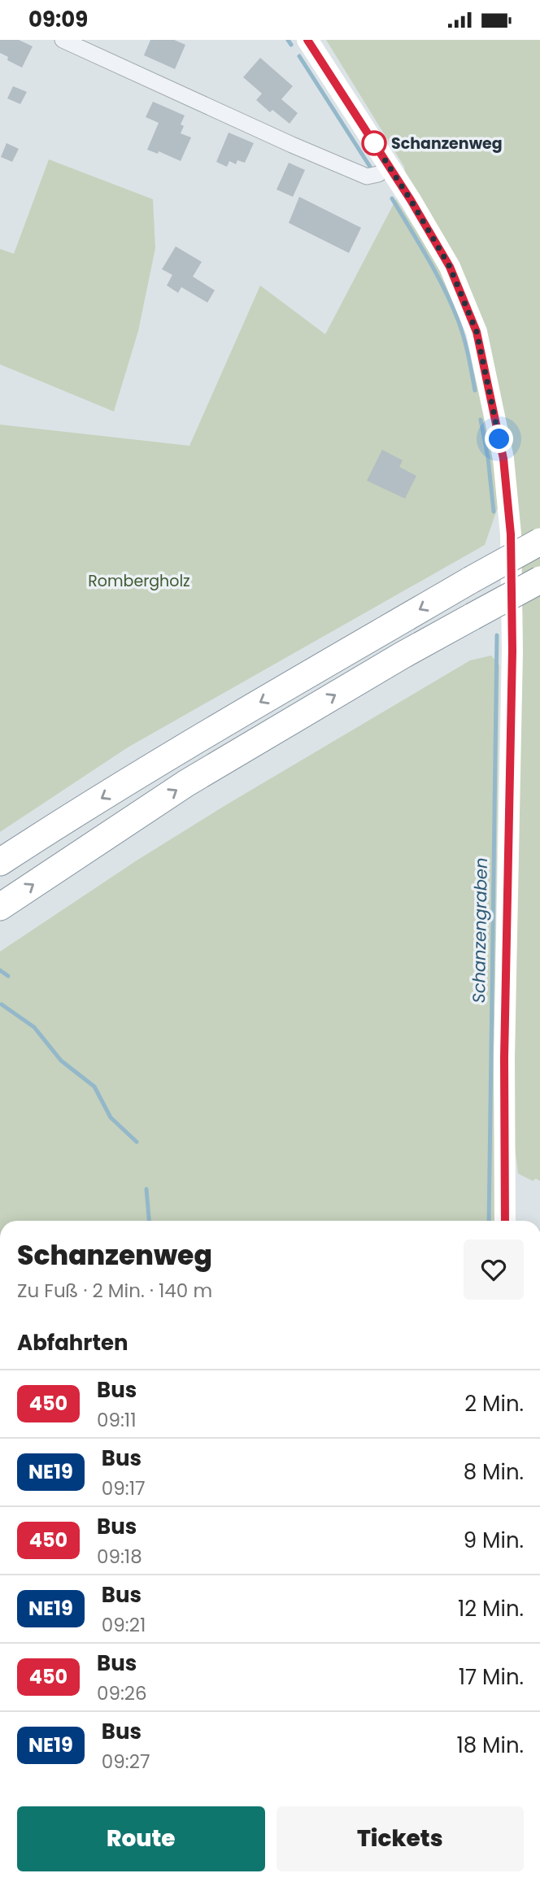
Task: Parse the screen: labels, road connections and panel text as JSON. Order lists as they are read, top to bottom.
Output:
{
  "water": ["Schanzengraben"],
  "parks": ["Rombergholz"],
  "places": ["Schanzenweg"],
  "lines": ["bus line 450"],
  "page": {
    "status": "09:09",
    "heading": [
      ["Schanzenweg", "Zu Fuß · 2 Min. · 140 m"],
      "Abfahrten"
    ],
    "list": [
      {
        "mark": "450",
        "name": "Bus",
        "note": "09:11",
        "value": "2 Min."
      },
      {
        "mark": "NE19",
        "name": "Bus",
        "note": "09:17",
        "value": "8 Min."
      },
      {
        "mark": "450",
        "name": "Bus",
        "note": "09:18",
        "value": "9 Min."
      },
      {
        "mark": "NE19",
        "name": "Bus",
        "note": "09:21",
        "value": "12 Min."
      },
      {
        "mark": "450",
        "name": "Bus",
        "note": "09:26",
        "value": "17 Min."
      },
      {
        "mark": "NE19",
        "name": "Bus",
        "note": "09:27",
        "value": "18 Min."
      }
    ],
    "buttons": ["Route", "Tickets"]
  }
}
